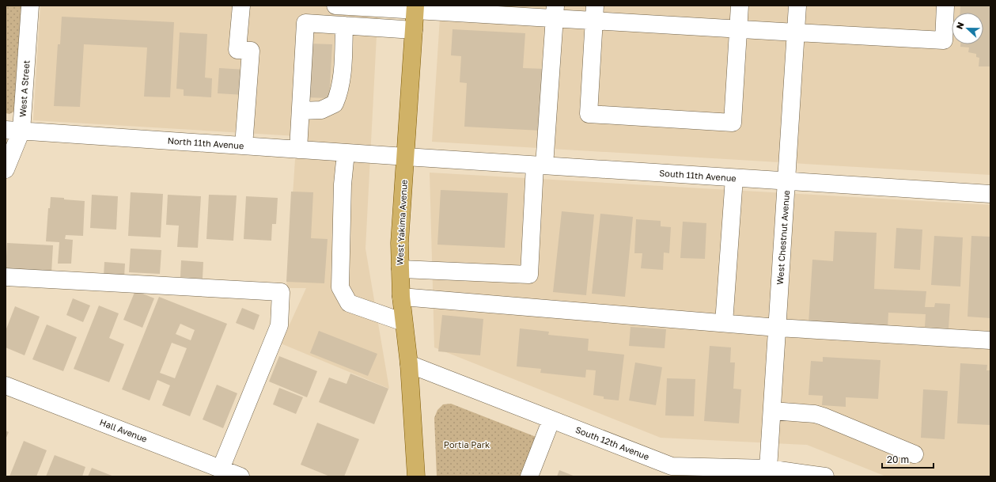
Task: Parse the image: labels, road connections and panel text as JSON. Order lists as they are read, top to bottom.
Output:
{
  "streets": {
    "main road": ["West Yakima Avenue"],
    "street": [
      "West A Street",
      "North 11th Avenue",
      "South 11th Avenue",
      "West Chestnut Avenue",
      "Hall Avenue",
      "South 12th Avenue"
    ]
  },
  "crossings": [
    ["West A Street", "North 11th Avenue"],
    ["North 11th Avenue", "South 11th Avenue"],
    ["North 11th Avenue", "West Yakima Avenue"],
    ["South 11th Avenue", "West Yakima Avenue"],
    ["South 11th Avenue", "West Chestnut Avenue"],
    ["West Yakima Avenue", "South 12th Avenue"],
    ["West Chestnut Avenue", "South 12th Avenue"]
  ],
  "parks": ["Portia Park"],
  "scale_bar": "20 m",
  "north": "left"
}
